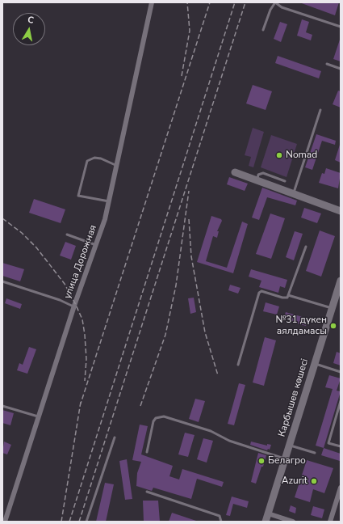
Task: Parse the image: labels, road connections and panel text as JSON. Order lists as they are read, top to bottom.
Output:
{
  "streets": {
    "main road": ["Карбышев көшесі"],
    "street": ["улица Дорожная"]
  },
  "places": [
    "Nomad",
    "№31 дүкен аялдамасы",
    "Белагро",
    "Azurit"
  ],
  "north": "top"
}
